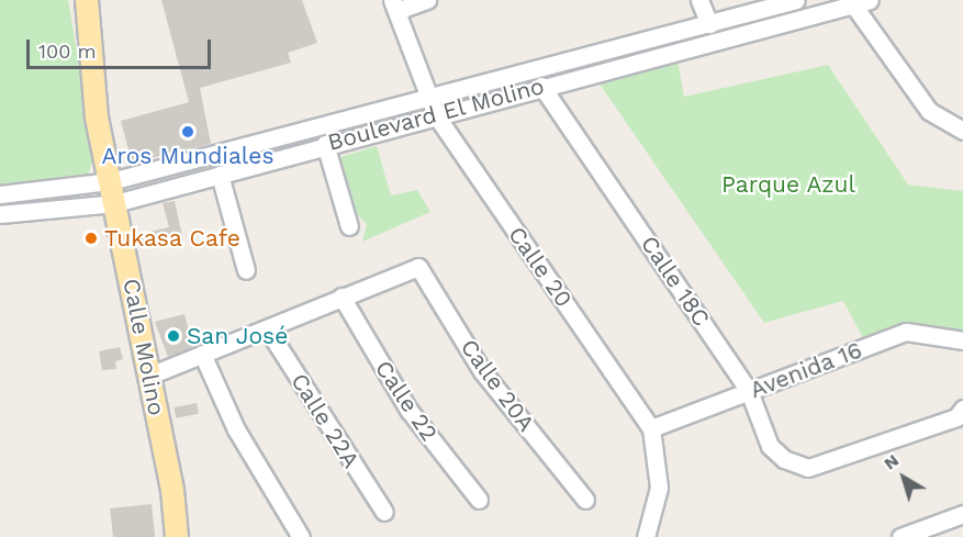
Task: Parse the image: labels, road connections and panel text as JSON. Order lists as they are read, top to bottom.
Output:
{
  "streets": {
    "main road": ["Calle Molino"],
    "street": [
      "Boulevard El Molino",
      "Calle 20",
      "Calle 18C",
      "Avenida 16",
      "Calle 20A",
      "Calle 22",
      "Calle 22A"
    ]
  },
  "crossings": [
    ["Boulevard El Molino", "Calle 20"],
    ["Boulevard El Molino", "Calle 18C"],
    ["Boulevard El Molino", "Calle Molino"],
    ["Calle 20", "Avenida 16"],
    ["Calle 18C", "Avenida 16"],
    ["Calle 20A", "Calle 22"]
  ],
  "parks": ["Parque Azul"],
  "places": ["Aros Mundiales", "Tukasa Cafe", "San José"],
  "scale_bar": "100 m",
  "north": "top left"
}
